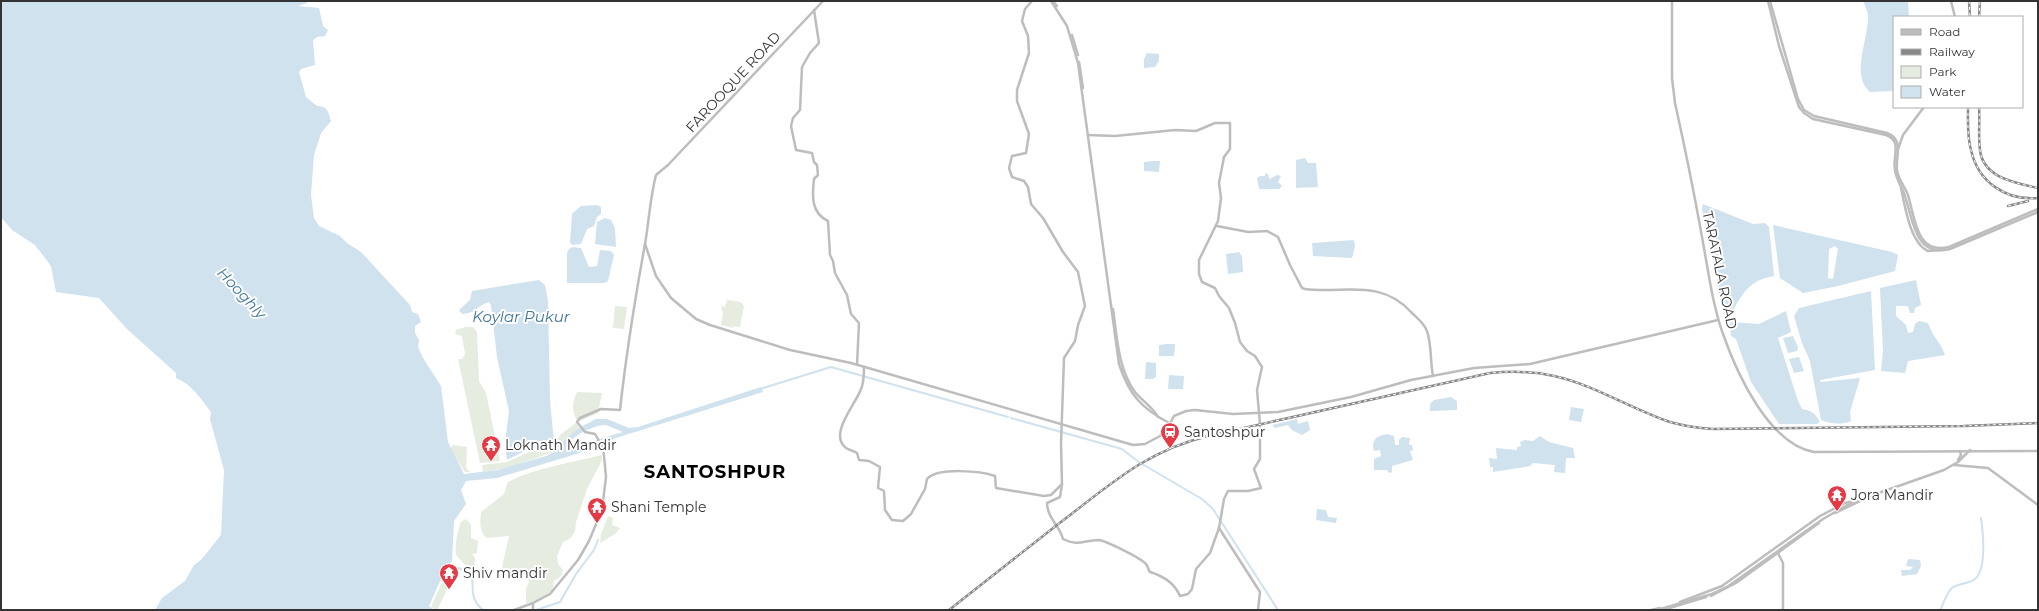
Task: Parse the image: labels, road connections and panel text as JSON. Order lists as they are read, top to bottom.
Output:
{
  "streets": {
    "street": ["FAROOQUE ROAD", "TARATALA ROAD"]
  },
  "districts": ["SANTOSHPUR"],
  "water": ["Hooghly", "Koylar Pukur"],
  "places": {
    "station": ["Santoshpur"],
    "temple": [
      "Loknath Mandir",
      "Jora Mandir",
      "Shani Temple",
      "Shiv mandir"
    ]
  },
  "legend": [
    "Road",
    "Railway",
    "Park",
    "Water"
  ]
}
